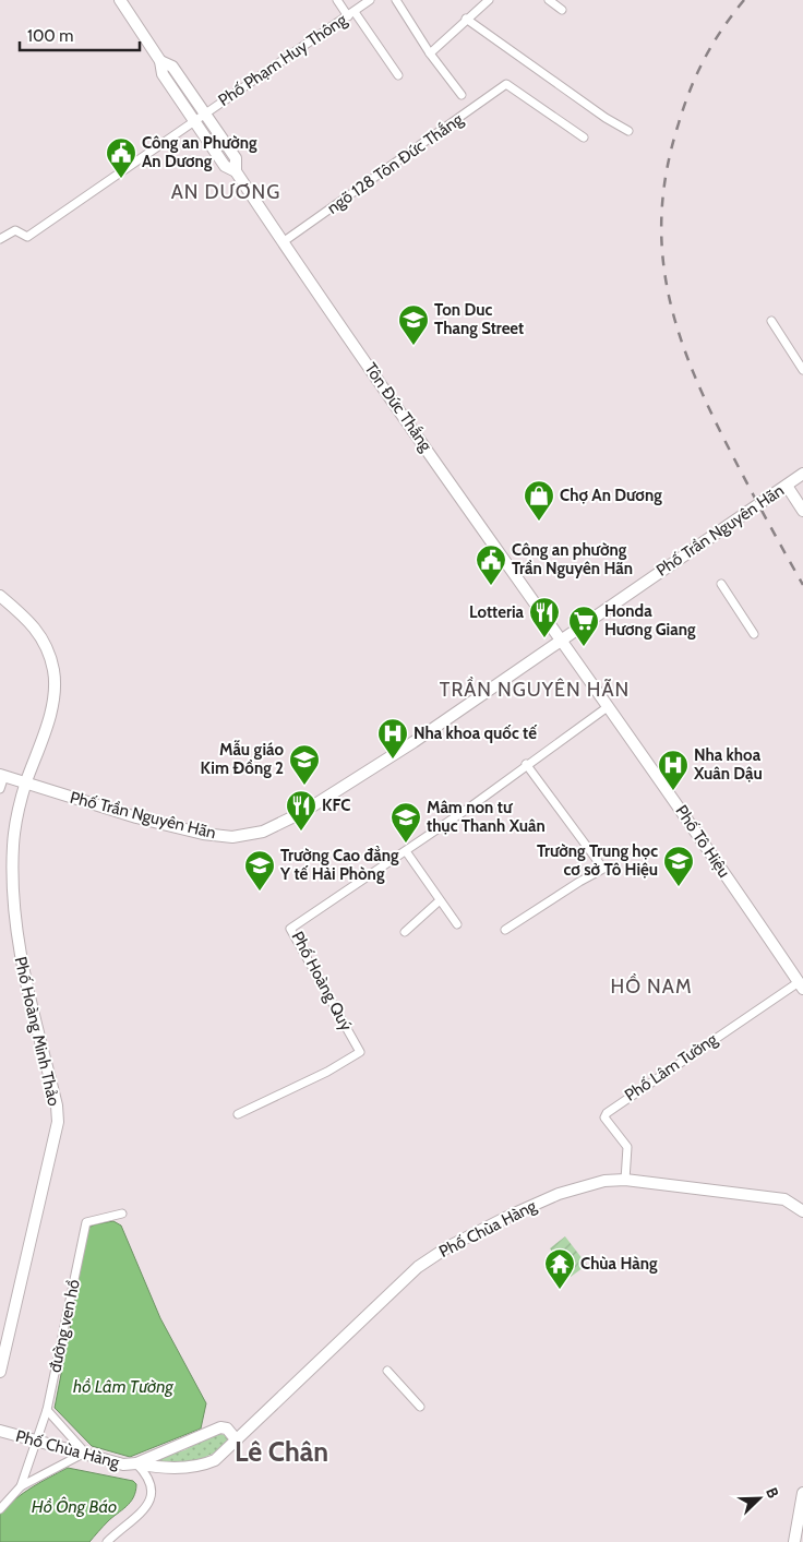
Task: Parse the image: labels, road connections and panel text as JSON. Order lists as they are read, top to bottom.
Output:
{
  "streets": {
    "main road": [
      "Tôn Đức Thắng",
      "Phố Trần Nguyên Hãn",
      "Phố Tô Hiệu",
      "Phố Hoàng Minh Thảo",
      "Phố Chùa Hàng"
    ],
    "street": [
      "Phố Phạm Huy Thông",
      "ngõ 128 Tôn Đức Thắng",
      "Phố Hoàng Quý",
      "Phố Lâm Tường",
      "đường ven hồ"
    ]
  },
  "crossings": [
    ["Phố Phạm Huy Thông", "Tôn Đức Thắng"],
    ["ngõ 128 Tôn Đức Thắng", "Tôn Đức Thắng"],
    ["Tôn Đức Thắng", "Phố Trần Nguyên Hãn"],
    ["Tôn Đức Thắng", "Phố Tô Hiệu"],
    ["Phố Trần Nguyên Hãn", "Phố Tô Hiệu"],
    ["Phố Trần Nguyên Hãn", "Phố Hoàng Minh Thảo"],
    ["Phố Tô Hiệu", "Phố Hoàng Quý"],
    ["Phố Tô Hiệu", "Phố Lâm Tường"],
    ["Phố Lâm Tường", "Phố Chùa Hàng"]
  ],
  "districts": [
    "AN DƯƠNG",
    "TRẦN NGUYÊN HÃN",
    "HỒ NAM",
    "Lê Chân"
  ],
  "water": ["hồ Lâm Tường", "Hồ Ông Báo"],
  "places": {
    "public building": ["Công an Phường An Dương", "Công an phường Trần Nguyên Hãn"],
    "school or university": [
      "Ton Duc Thang Street",
      "Mẫu giáo Kim Đồng 2",
      "Mâm non tư thục Thanh Xuân",
      "Trường Trung học cơ sở Tô Hiệu",
      "Trường Cao đẳng Y tế Hải Phòng"
    ],
    "shop": ["Chợ An Dương"],
    "restaurant": ["Lotteria", "KFC"],
    "supermarket": ["Honda Hương Giang"],
    "hospital": ["Nha khoa quốc tế", "Nha khoa Xuân Dậu"],
    "temple": ["Chùa Hàng"]
  },
  "scale_bar": "100 m",
  "north": "top right"
}
